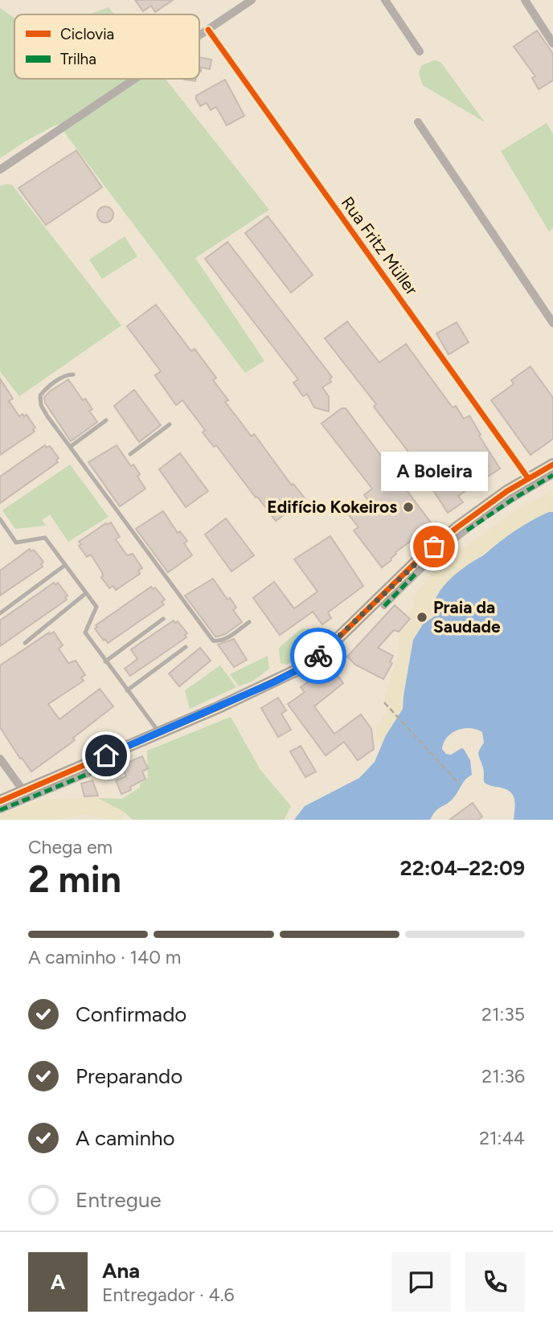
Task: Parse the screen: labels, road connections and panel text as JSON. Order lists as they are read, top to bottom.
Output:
{
  "streets": {
    "street": ["Rua Fritz Müller"]
  },
  "places": ["Edifício Kokeiros", "A Boleira", "Praia da Saudade"],
  "legend": ["Ciclovia", "Trilha"],
  "page": {
    "bubble": "A Boleira",
    "heading": ["2 min", "Chega em", "22:04–22:09"],
    "panel": ["Ana", "Entregador · 4.6"],
    "bar": "A caminho · 140 m",
    "list": [
      ["Confirmado", "21:35"],
      ["Preparando", "21:36"],
      ["A caminho", "21:44"],
      "Entregue"
    ],
    "round": "A"
  }
}
